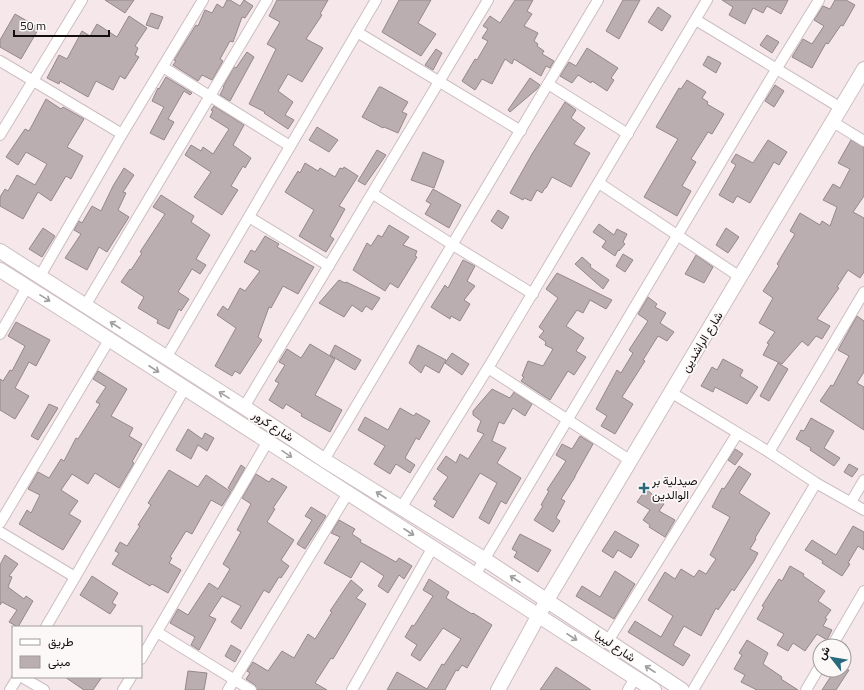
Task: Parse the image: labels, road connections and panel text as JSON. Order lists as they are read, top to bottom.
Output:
{
  "streets": {
    "main road": ["شارع الراشدين", "شارع كرور", "شارع ليبيا"]
  },
  "crossings": [
    ["شارع الراشدين", "شارع كرور"],
    ["شارع الراشدين", "شارع ليبيا"],
    ["شارع كرور", "شارع ليبيا"]
  ],
  "places": {
    "health": ["صيدلية بر الوالدين"]
  },
  "legend": ["طريق", "مبنى"],
  "scale_bar": "50 m",
  "north": "top left"
}
